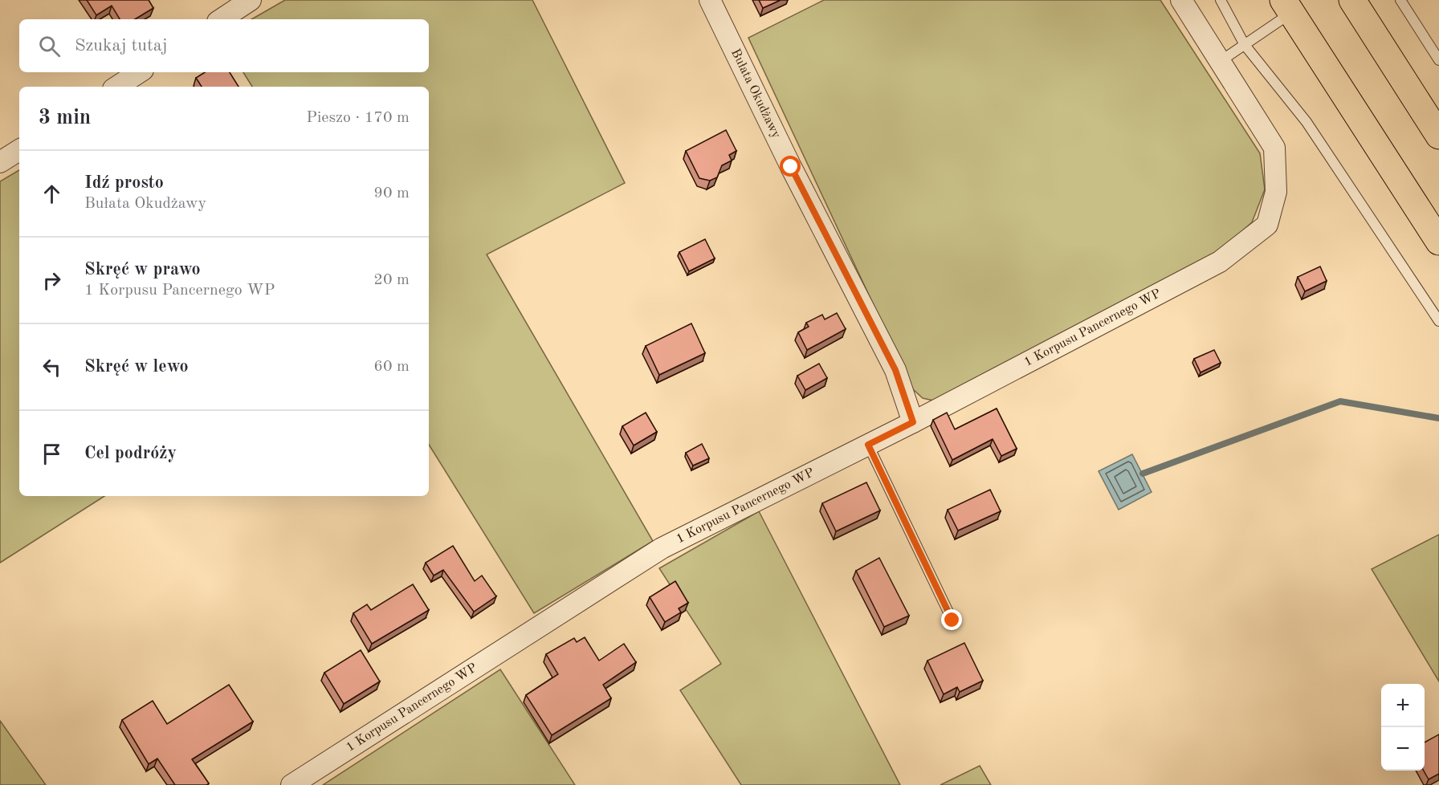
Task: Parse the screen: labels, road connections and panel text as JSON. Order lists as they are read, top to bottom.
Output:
{
  "streets": {
    "street": ["Bułata Okudżawy", "1 Korpusu Pancernego WP"]
  },
  "crossings": [
    ["Bułata Okudżawy", "1 Korpusu Pancernego WP"]
  ],
  "page": {
    "search": "Szukaj tutaj",
    "heading": ["3 min", "Pieszo · 170 m"],
    "list": [
      ["Idź prosto", "Bułata Okudżawy", "90 m"],
      ["Skręć w prawo", "1 Korpusu Pancernego WP", "20 m"],
      ["Skręć w lewo", "60 m"],
      "Cel podróży"
    ],
    "map_buttons": ["+", "−"]
  }
}
